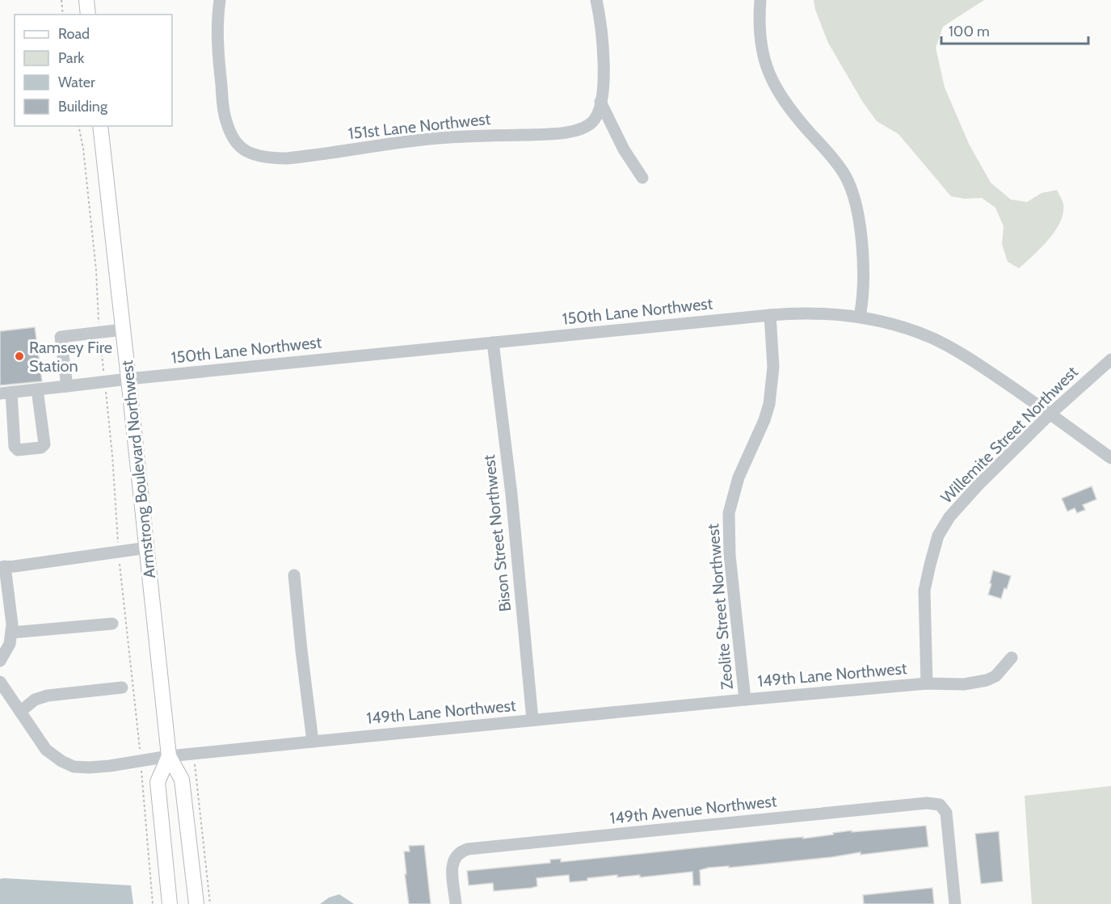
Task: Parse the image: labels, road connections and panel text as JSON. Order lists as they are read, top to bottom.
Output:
{
  "streets": {
    "main road": ["Armstrong Boulevard Northwest"],
    "street": [
      "151st Lane Northwest",
      "150th Lane Northwest",
      "Willemite Street Northwest",
      "Bison Street Northwest",
      "Zeolite Street Northwest",
      "149th Lane Northwest",
      "149th Avenue Northwest"
    ]
  },
  "crossings": [
    ["150th Lane Northwest", "Willemite Street Northwest"],
    ["150th Lane Northwest", "Armstrong Boulevard Northwest"],
    ["150th Lane Northwest", "Bison Street Northwest"],
    ["150th Lane Northwest", "Zeolite Street Northwest"],
    ["Willemite Street Northwest", "149th Lane Northwest"],
    ["Armstrong Boulevard Northwest", "149th Lane Northwest"],
    ["Bison Street Northwest", "149th Lane Northwest"],
    ["Zeolite Street Northwest", "149th Lane Northwest"]
  ],
  "places": ["Ramsey Fire Station"],
  "legend": [
    "Road",
    "Park",
    "Water",
    "Building"
  ],
  "scale_bar": "100 m"
}
